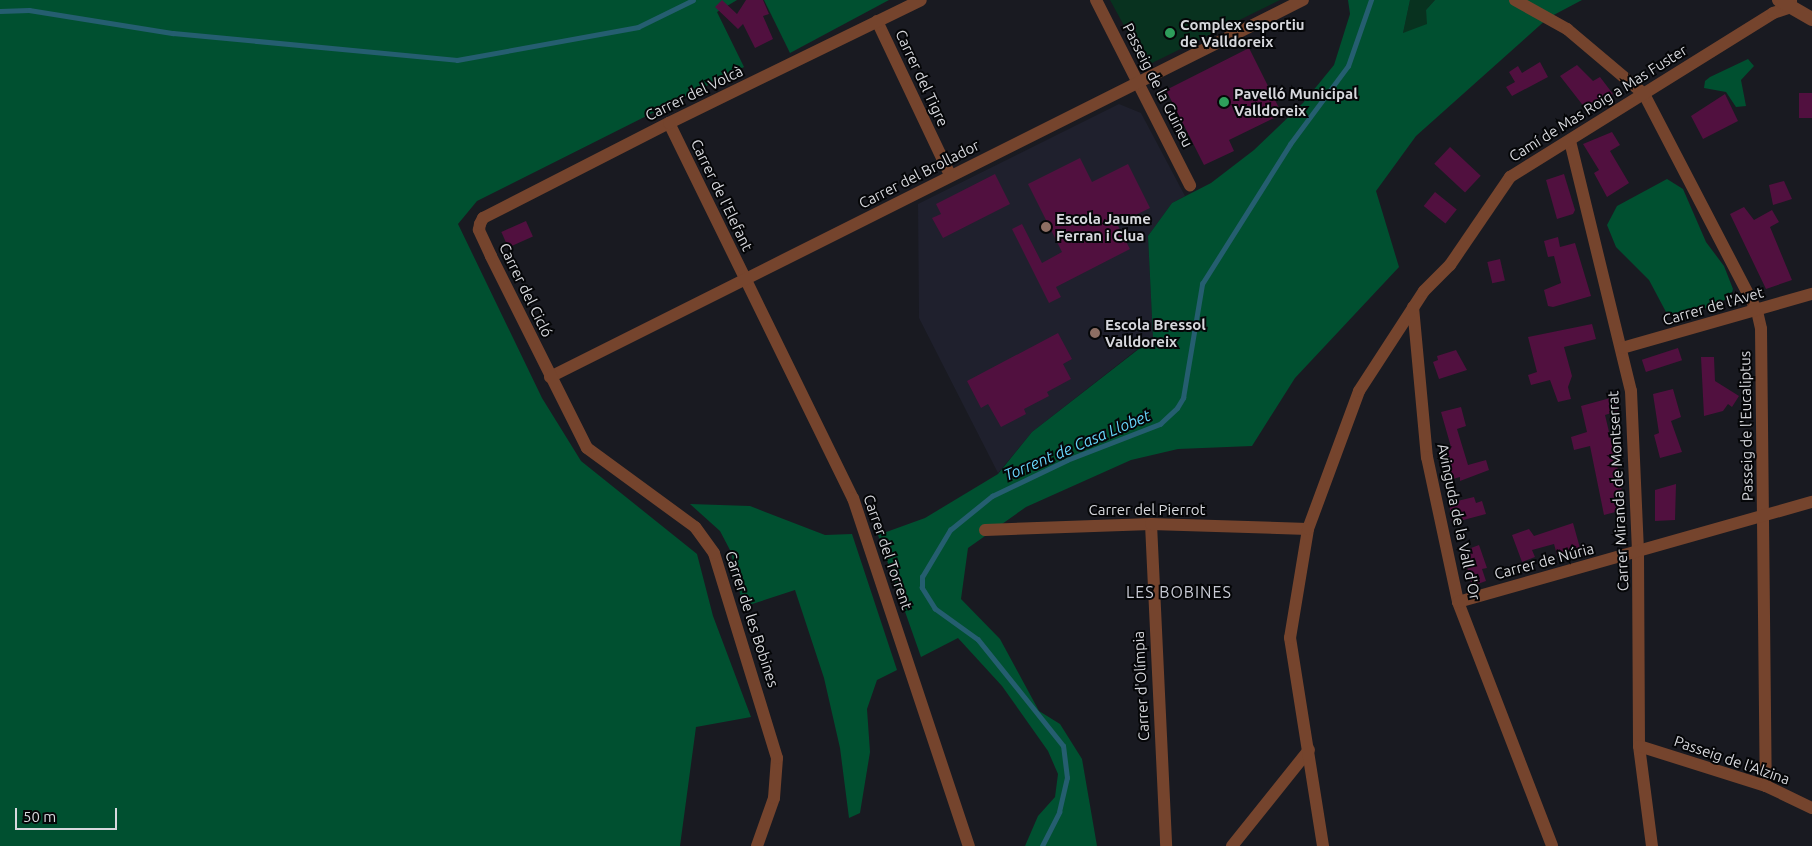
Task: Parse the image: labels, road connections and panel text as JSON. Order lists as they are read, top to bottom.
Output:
{
  "streets": {
    "street": [
      "Carrer del Tigre",
      "Passeig de la Guineu",
      "Carrer del Volcà",
      "Camí de Mas Roig a Mas Fuster",
      "Carrer del Brollador",
      "Carrer de l'Elefant",
      "Carrer del Cicló",
      "Carrer de l'Avet",
      "Passeig de l'Eucaliptus",
      "Carrer Miranda de Montserrat",
      "Carrer del Pierrot",
      "Avinguda de la Vall d'Or",
      "Carrer del Torrent",
      "Carrer de Núria",
      "Carrer de les Bobines",
      "Carrer d'Olímpia",
      "Passeig de l'Alzina"
    ]
  },
  "crossings": [
    ["Carrer del Tigre", "Carrer del Volcà"],
    ["Carrer del Tigre", "Carrer del Brollador"],
    ["Passeig de la Guineu", "Carrer del Brollador"],
    ["Carrer del Volcà", "Carrer de l'Elefant"],
    ["Carrer del Volcà", "Carrer del Cicló"],
    ["Camí de Mas Roig a Mas Fuster", "Passeig de l'Eucaliptus"],
    ["Camí de Mas Roig a Mas Fuster", "Carrer Miranda de Montserrat"],
    ["Camí de Mas Roig a Mas Fuster", "Carrer del Pierrot"],
    ["Camí de Mas Roig a Mas Fuster", "Avinguda de la Vall d'Or"],
    ["Carrer del Brollador", "Carrer de l'Elefant"],
    ["Carrer del Brollador", "Carrer del Cicló"],
    ["Carrer del Brollador", "Carrer del Torrent"],
    ["Carrer del Brollador", "Carrer de les Bobines"],
    ["Carrer de l'Elefant", "Carrer del Torrent"],
    ["Carrer del Cicló", "Carrer de les Bobines"],
    ["Carrer de l'Avet", "Passeig de l'Eucaliptus"],
    ["Carrer de l'Avet", "Carrer Miranda de Montserrat"],
    ["Passeig de l'Eucaliptus", "Carrer de Núria"],
    ["Passeig de l'Eucaliptus", "Passeig de l'Alzina"],
    ["Carrer Miranda de Montserrat", "Carrer de Núria"],
    ["Carrer Miranda de Montserrat", "Passeig de l'Alzina"],
    ["Carrer del Pierrot", "Carrer d'Olímpia"],
    ["Avinguda de la Vall d'Or", "Carrer de Núria"]
  ],
  "districts": ["LES BOBINES"],
  "water": ["Torrent de Casa Llobet"],
  "places": [
    "Complex esportiu de Valldoreix",
    "Pavelló Municipal Valldoreix",
    "Escola Jaume Ferran i Clua",
    "Escola Bressol Valldoreix"
  ],
  "scale_bar": "50 m"
}
